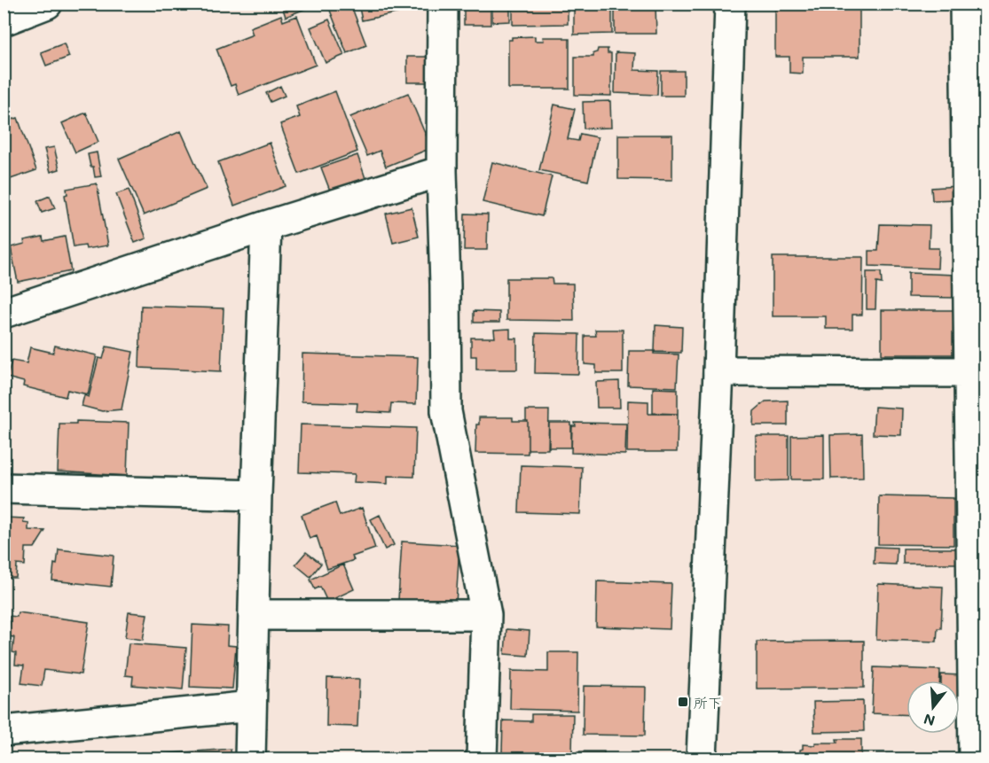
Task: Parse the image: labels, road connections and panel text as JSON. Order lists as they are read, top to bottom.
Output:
{
  "places": {
    "transit": ["所下"]
  },
  "north": "bottom"
}
